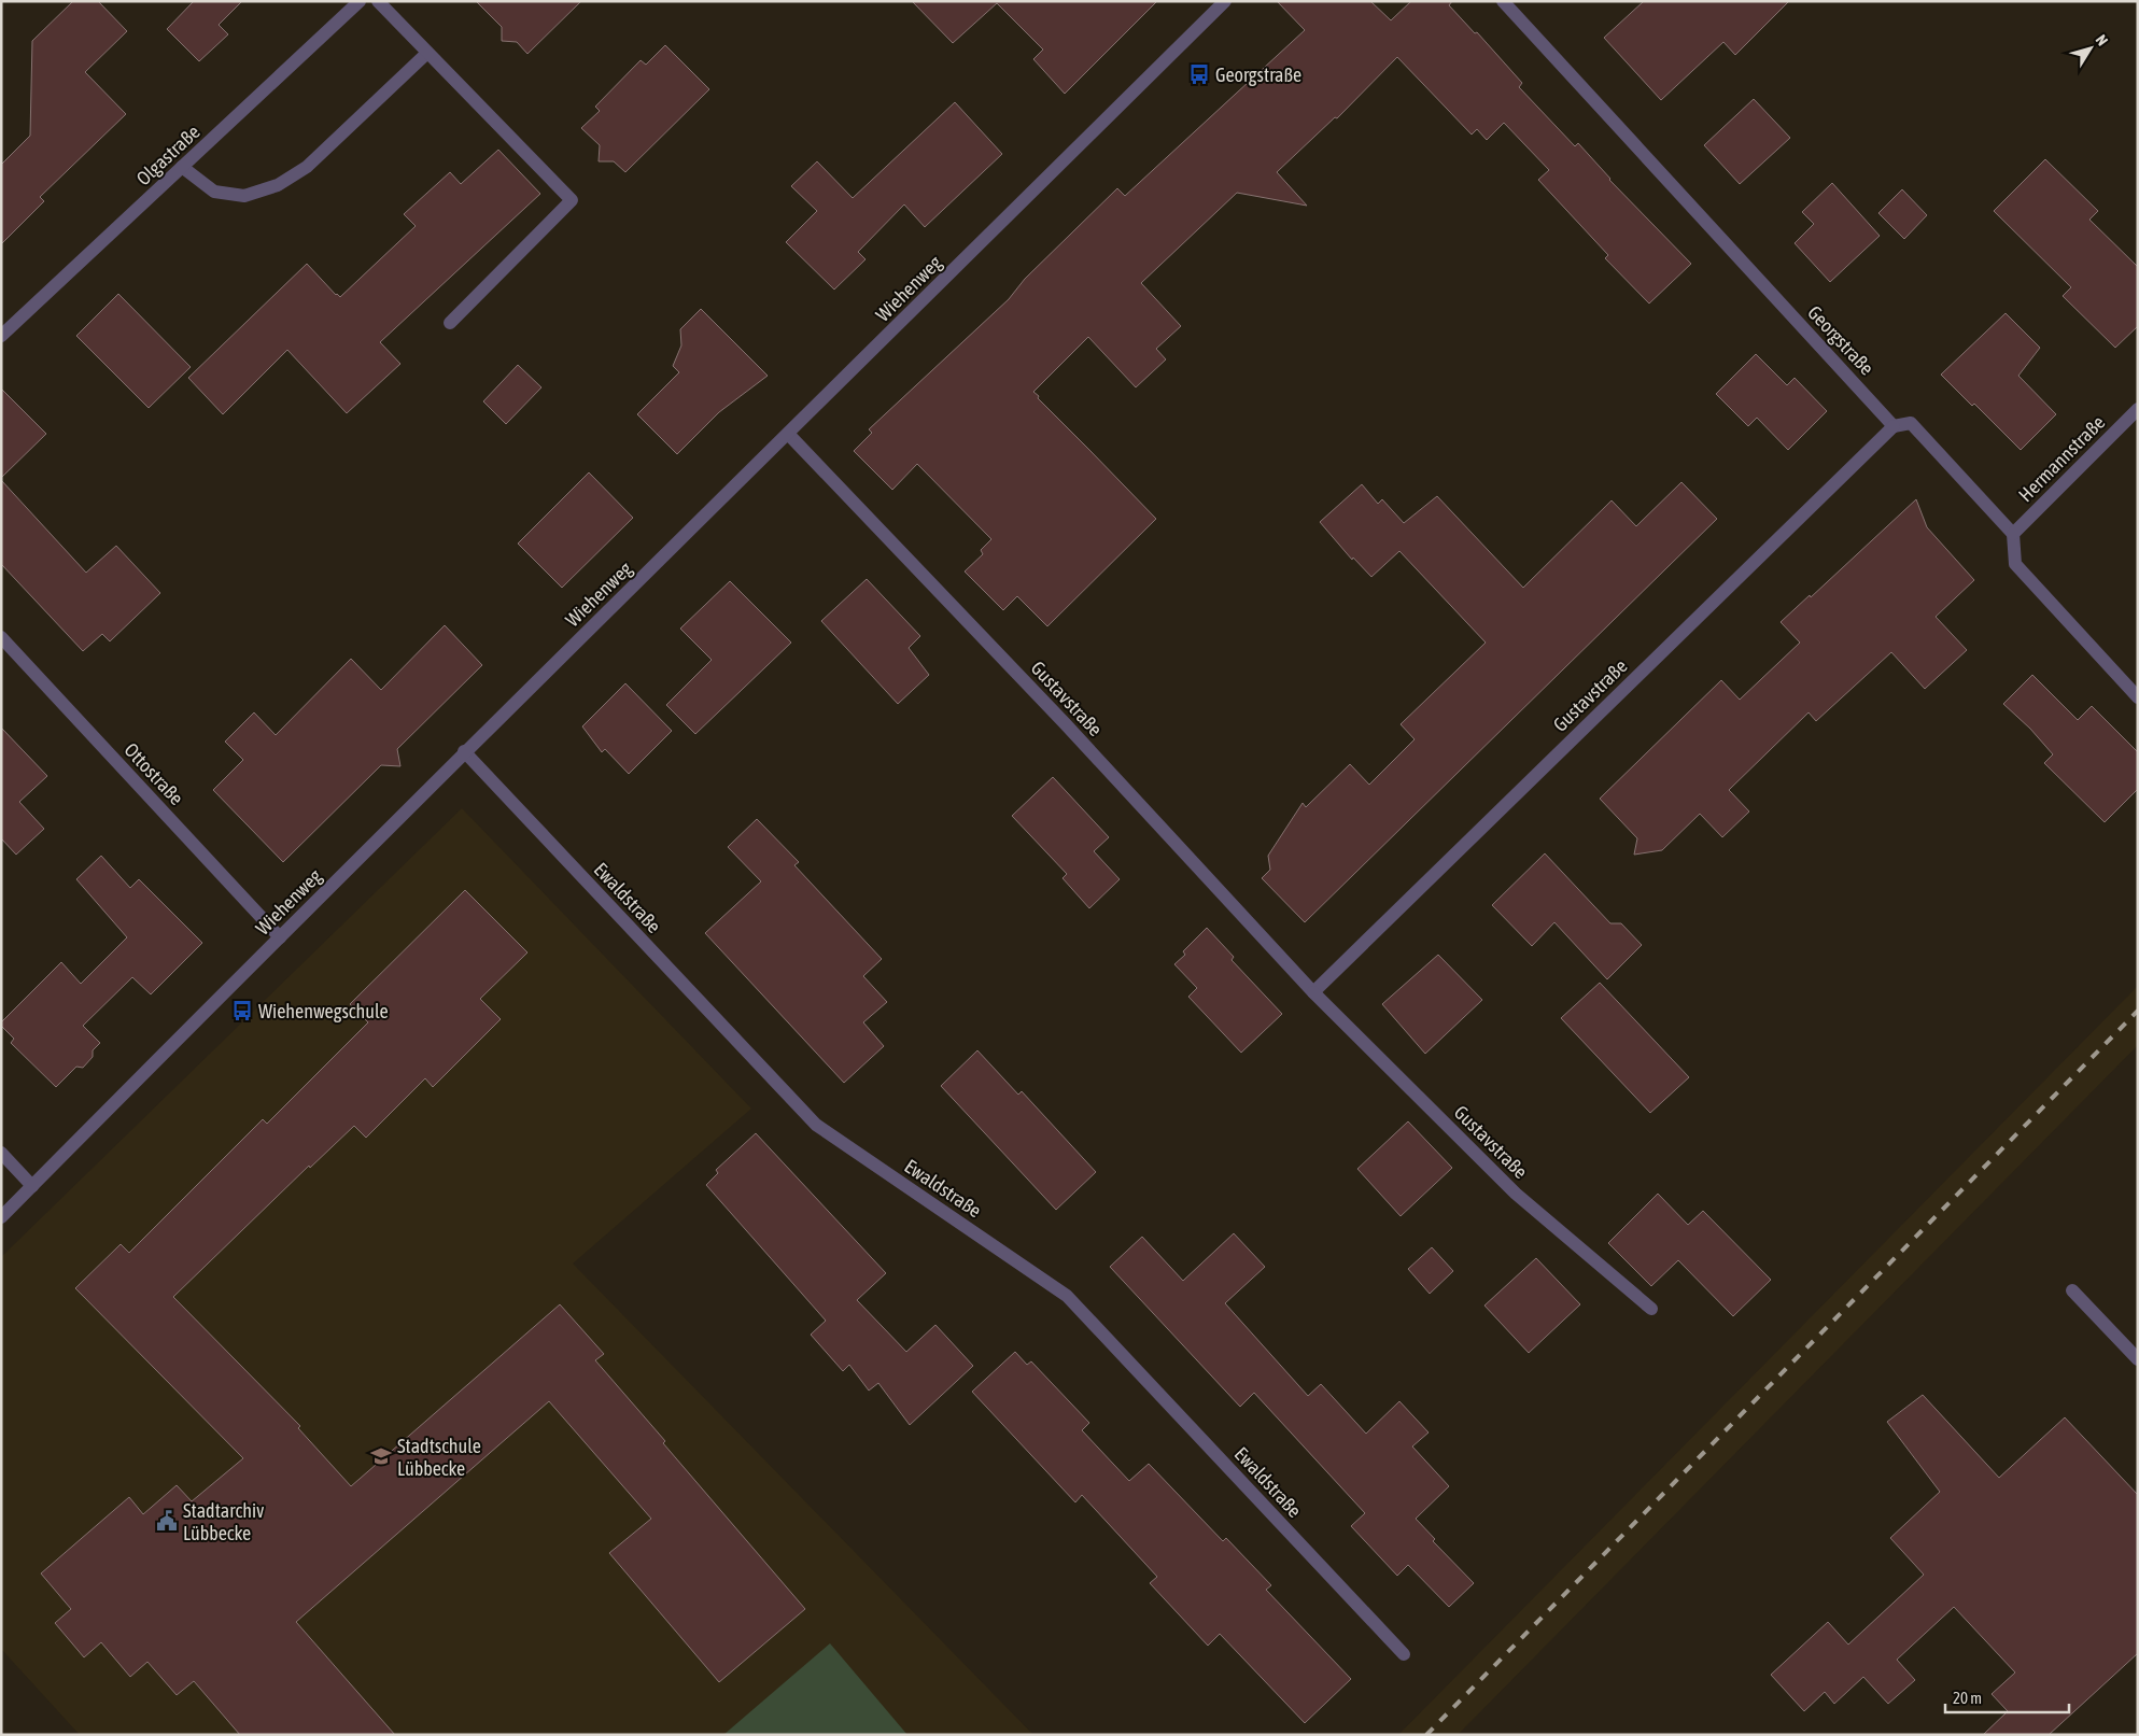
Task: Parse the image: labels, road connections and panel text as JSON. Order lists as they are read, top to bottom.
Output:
{
  "streets": {
    "street": [
      "Olgastraße",
      "Wiehenweg",
      "Georgstraße",
      "Hermannstraße",
      "Gustavstraße",
      "Ottostraße",
      "Ewaldstraße"
    ]
  },
  "crossings": [
    ["Wiehenweg", "Gustavstraße"],
    ["Wiehenweg", "Ottostraße"],
    ["Wiehenweg", "Ewaldstraße"],
    ["Georgstraße", "Gustavstraße"]
  ],
  "places": {
    "bus stop": ["Georgstraße", "Wiehenwegschule"],
    "school or university": ["Stadtschule Lübbecke"],
    "public building": ["Stadtarchiv Lübbecke"]
  },
  "scale_bar": "20 m",
  "north": "top right"
}
